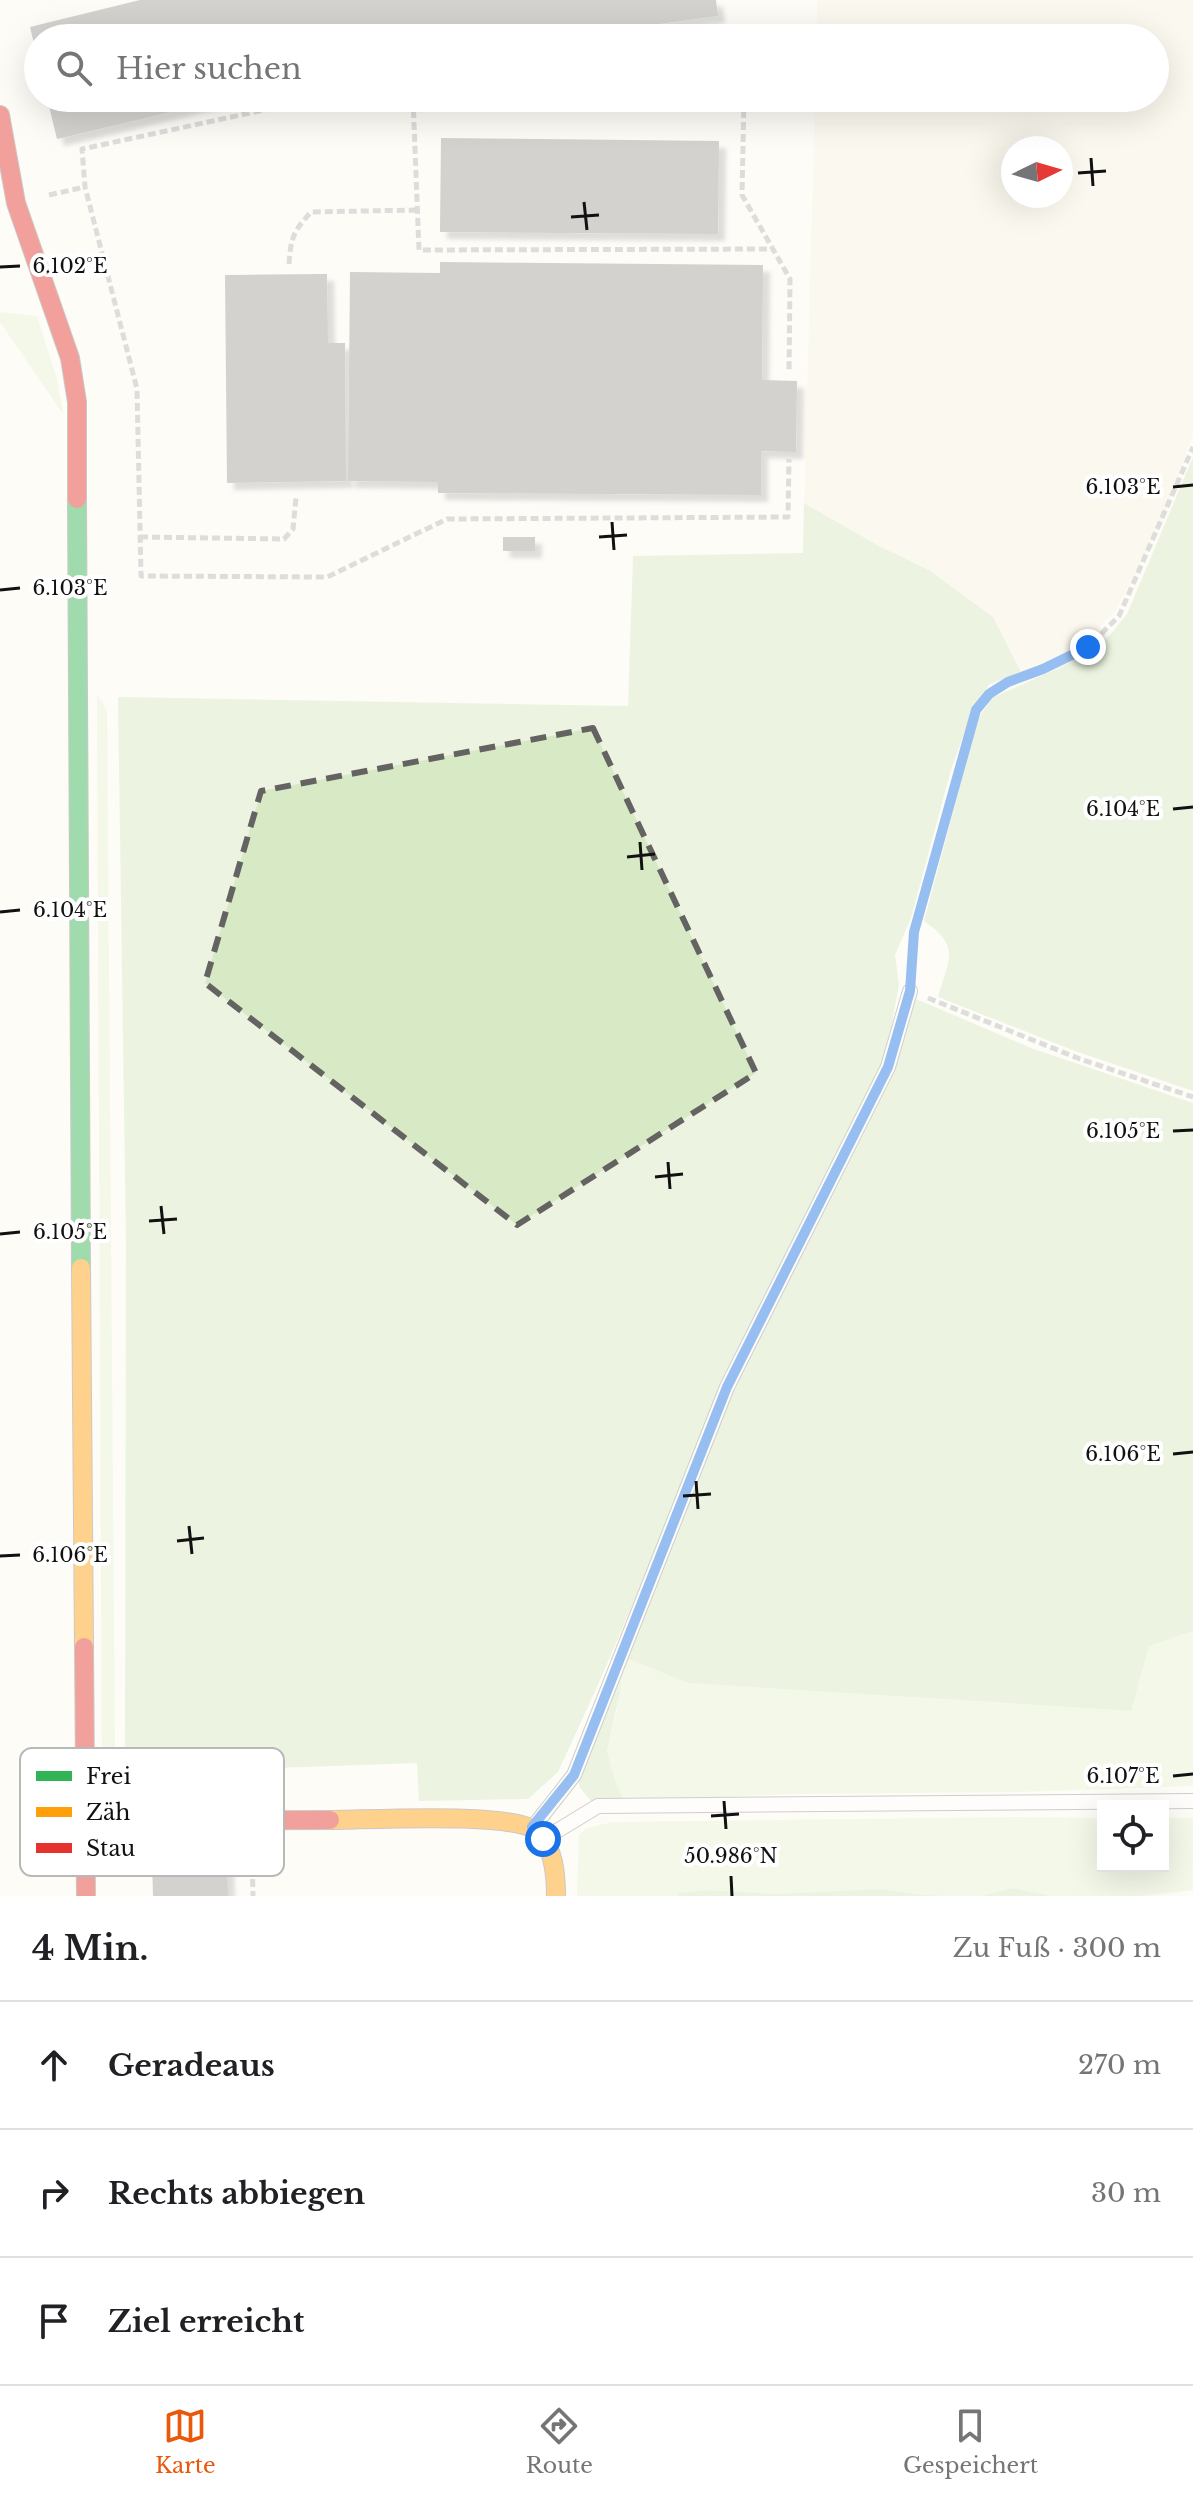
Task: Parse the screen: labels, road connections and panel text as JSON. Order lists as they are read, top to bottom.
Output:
{
  "legend": ["Frei", "Zäh", "Stau"],
  "north": "right",
  "page": {
    "search": "Hier suchen",
    "heading": ["4 Min.", "Zu Fuß · 300 m"],
    "list": [
      ["Geradeaus", "270 m"],
      ["Rechts abbiegen", "30 m"],
      "Ziel erreicht"
    ],
    "nav": ["Karte", "Route", "Gespeichert"]
  },
  "coordinates": [
    "6.102°E",
    "6.103°E",
    "6.104°E",
    "6.105°E",
    "6.106°E",
    "6.107°E",
    "50.986°N"
  ]
}
